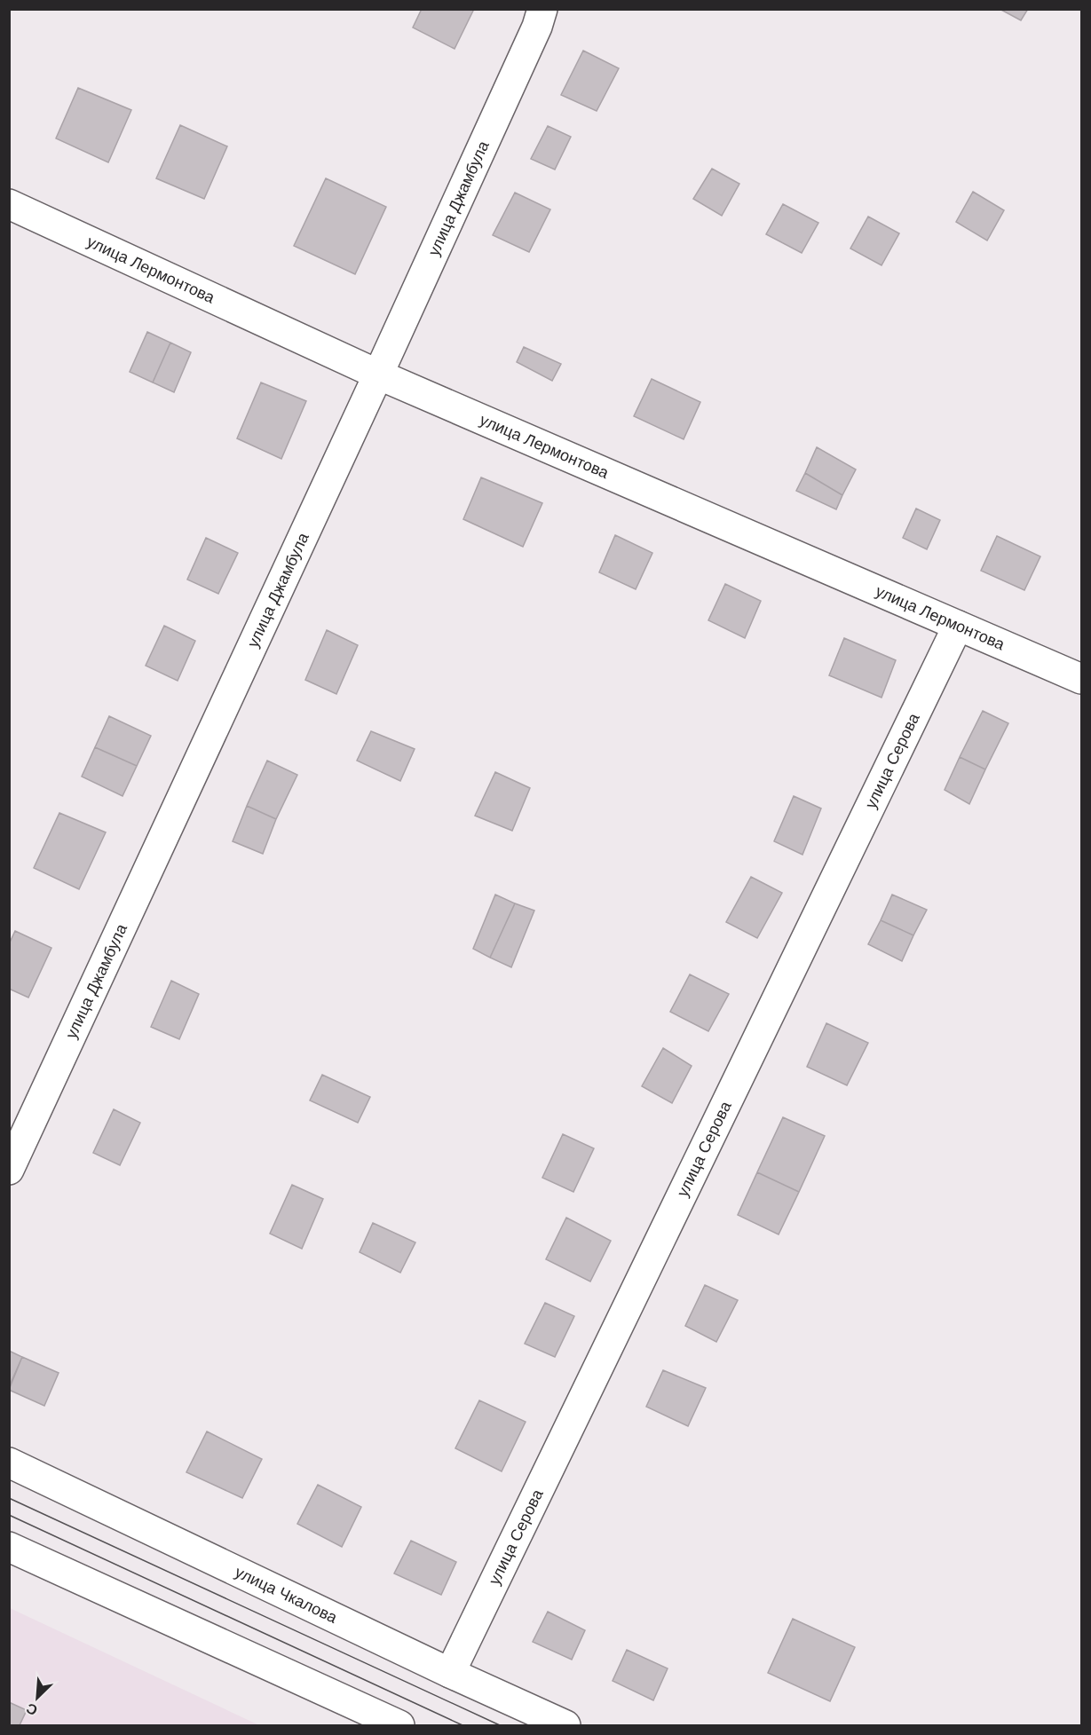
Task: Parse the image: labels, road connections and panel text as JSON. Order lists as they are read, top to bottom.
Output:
{
  "streets": {
    "street": [
      "улица Джамбула",
      "улица Лермонтова",
      "улица Серова",
      "улица Чкалова"
    ]
  },
  "crossings": [
    ["улица Джамбула", "улица Лермонтова"],
    ["улица Лермонтова", "улица Серова"],
    ["улица Серова", "улица Чкалова"]
  ],
  "north": "bottom left"
}
